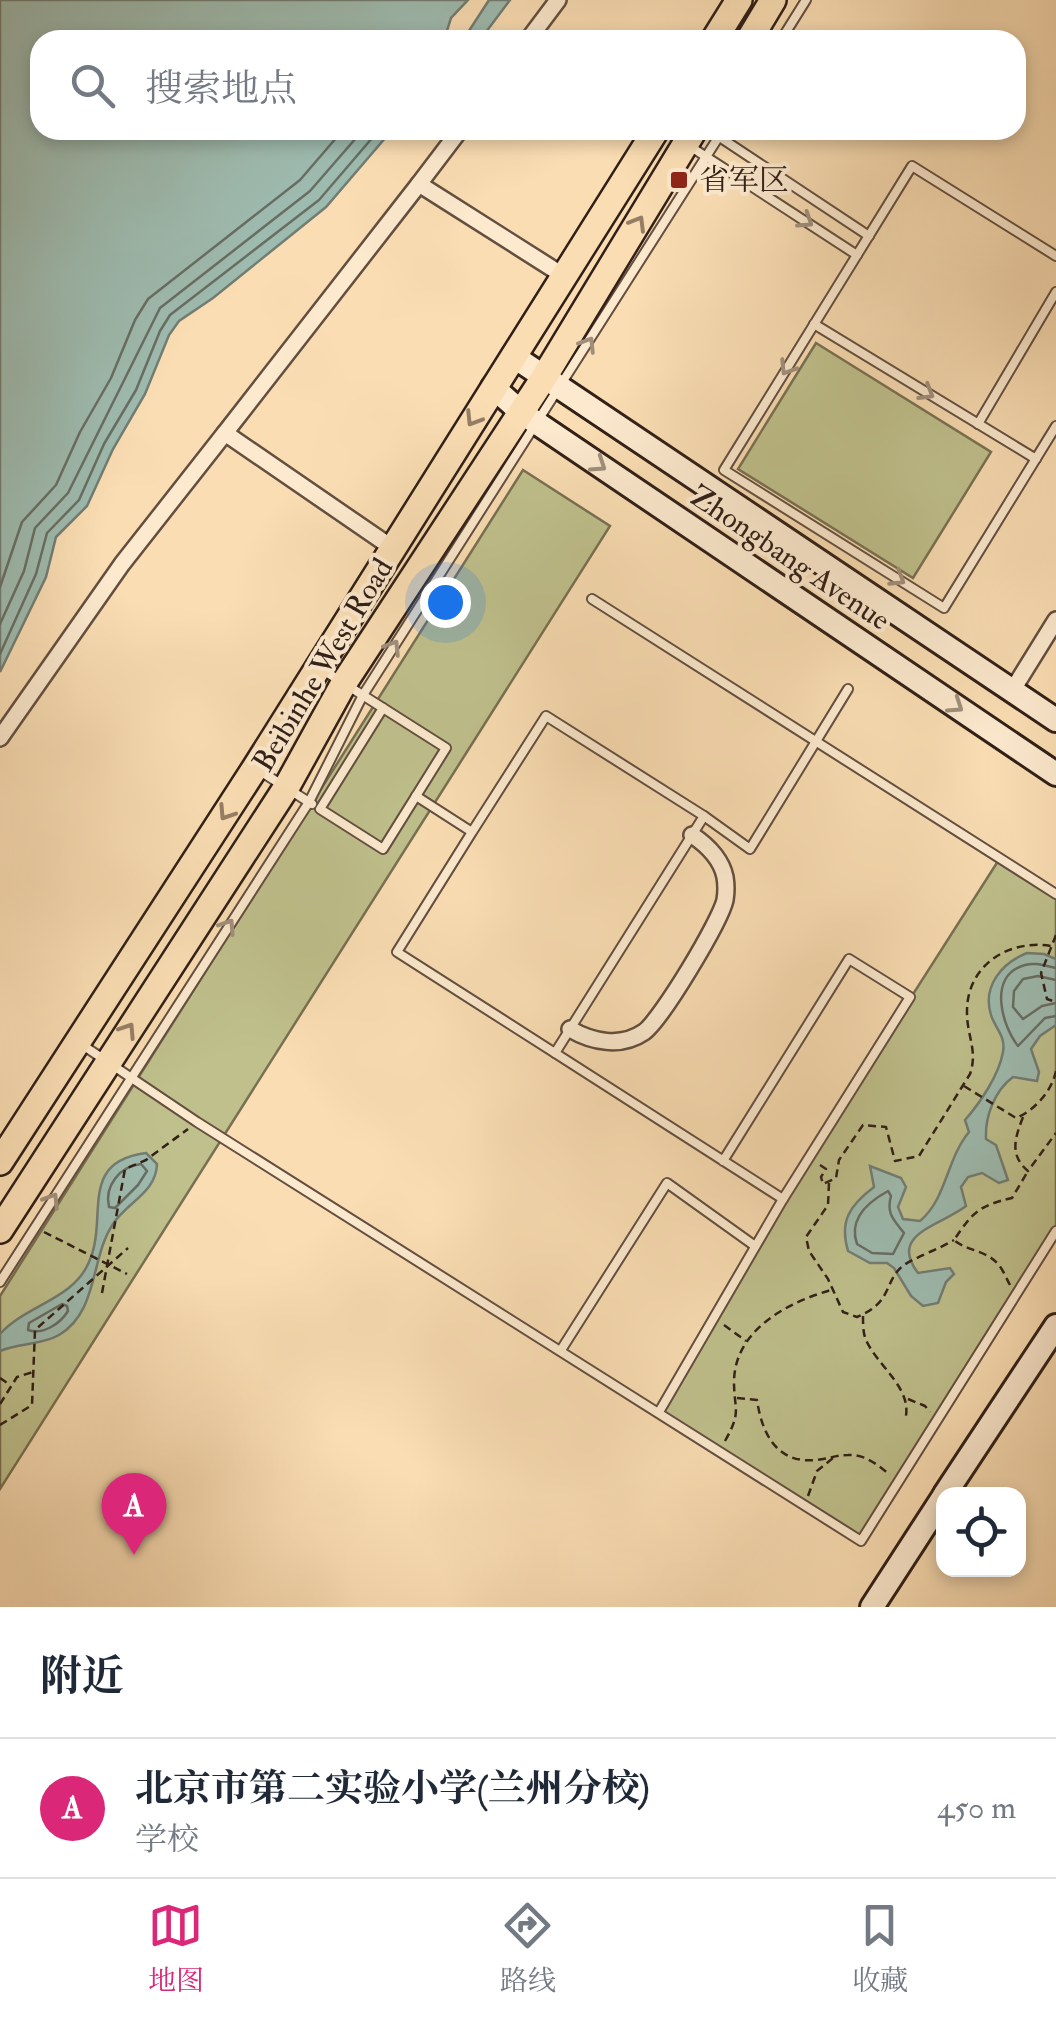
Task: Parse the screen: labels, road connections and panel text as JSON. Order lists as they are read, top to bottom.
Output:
{
  "streets": {
    "main road": ["Zhongbang Avenue", "Beibinhe West Road"]
  },
  "crossings": [
    ["Zhongbang Avenue", "Beibinhe West Road"]
  ],
  "places": {
    "transit": ["省军区"]
  },
  "page": {
    "search": "搜索地点",
    "pins": "A",
    "heading": "附近",
    "list": [
      {
        "mark": "A",
        "name": "北京市第二实验小学(兰州分校)",
        "note": "学校",
        "value": "450 m"
      }
    ],
    "nav": ["地图", "路线", "收藏"]
  }
}
